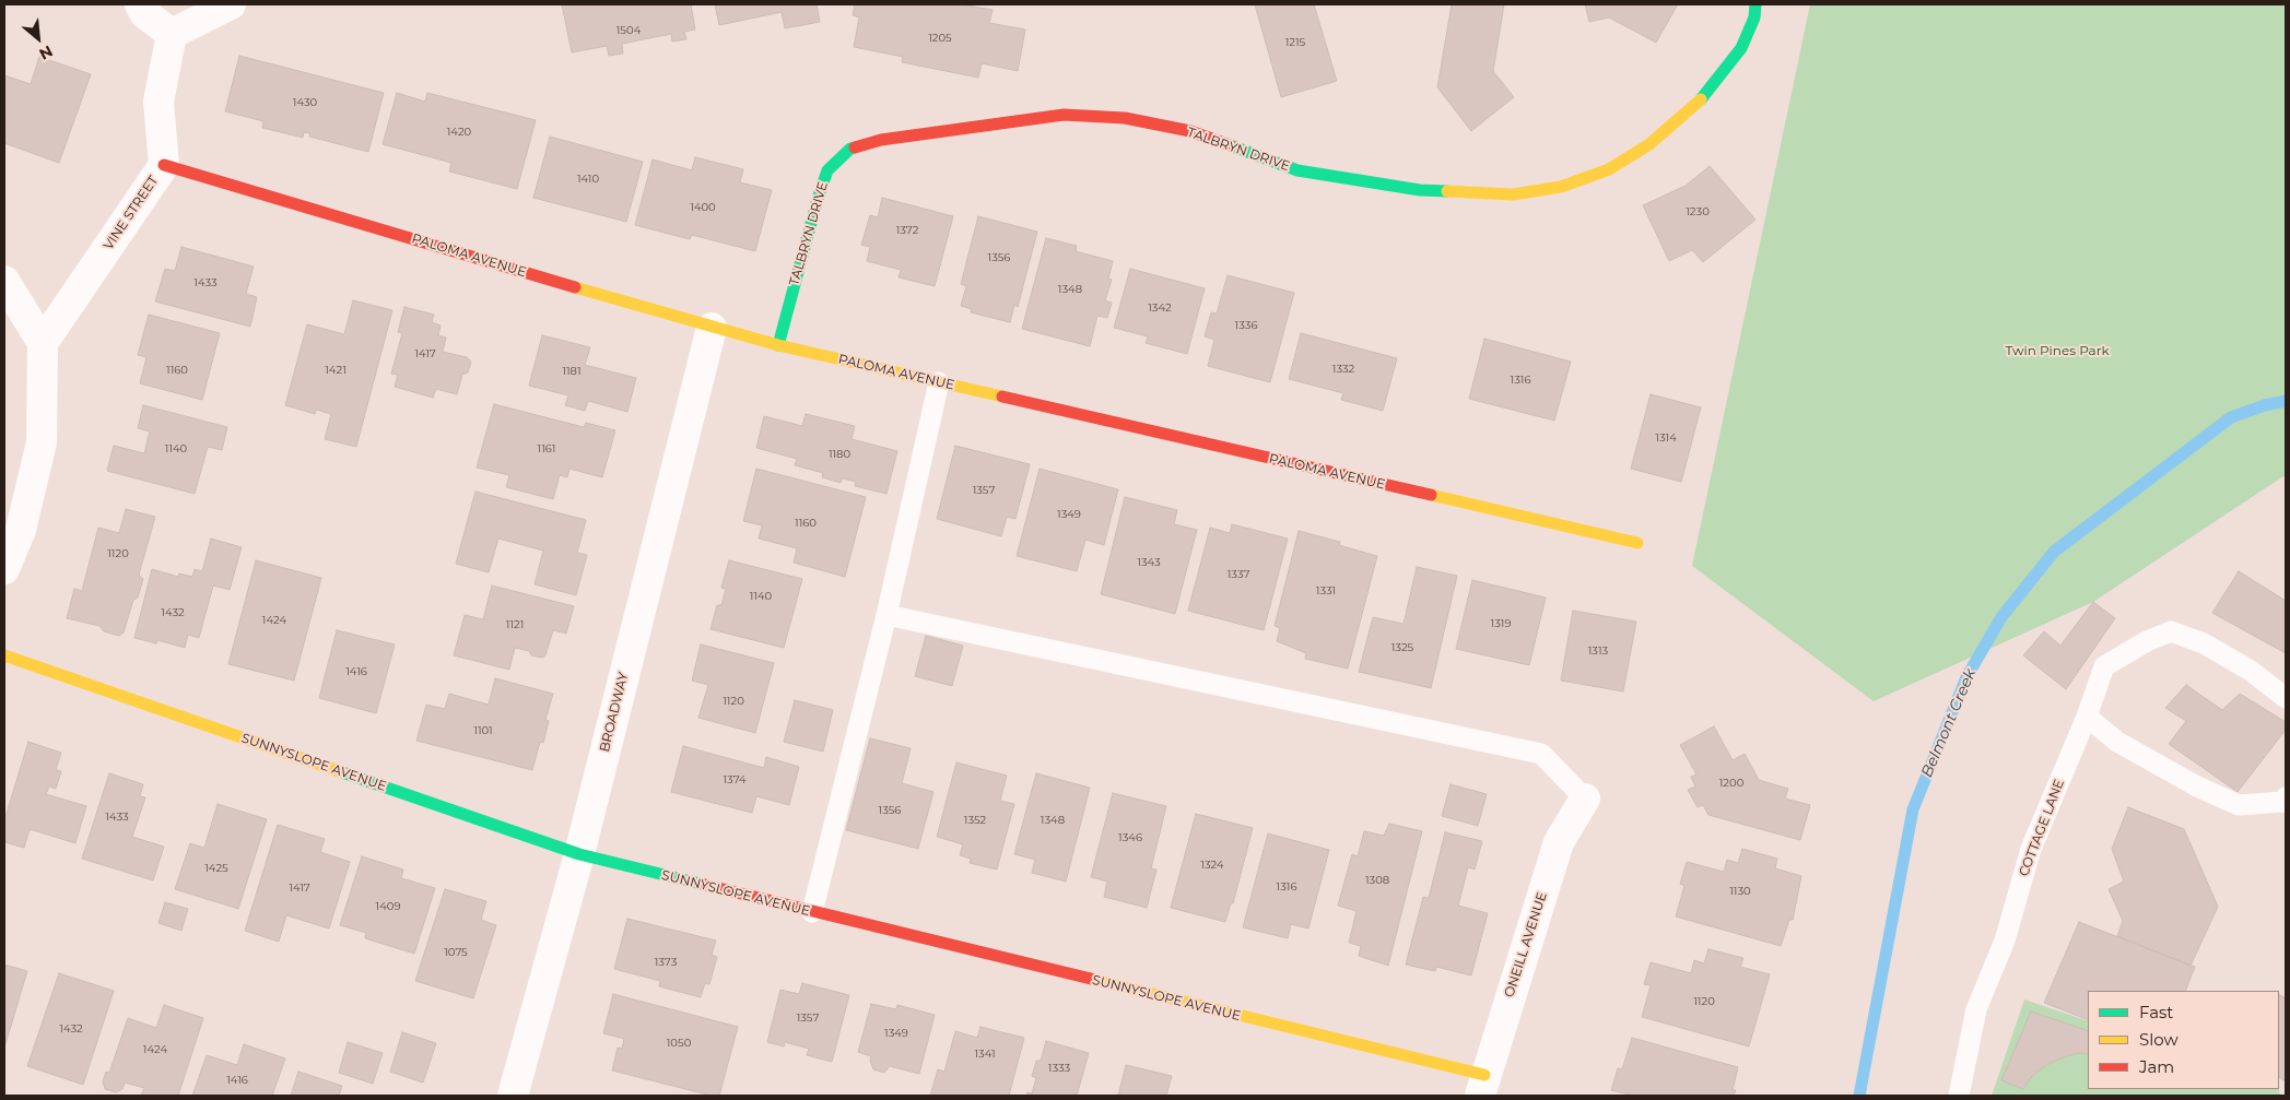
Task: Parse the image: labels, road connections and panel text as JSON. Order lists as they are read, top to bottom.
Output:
{
  "streets": {
    "street": [
      "TALBRYN DRIVE",
      "VINE STREET",
      "PALOMA AVENUE",
      "BROADWAY",
      "SUNNYSLOPE AVENUE",
      "ONEILL AVENUE"
    ],
    "lane": ["COTTAGE LANE"]
  },
  "crossings": [
    ["TALBRYN DRIVE", "PALOMA AVENUE"],
    ["VINE STREET", "PALOMA AVENUE"],
    ["PALOMA AVENUE", "BROADWAY"],
    ["BROADWAY", "SUNNYSLOPE AVENUE"],
    ["SUNNYSLOPE AVENUE", "ONEILL AVENUE"]
  ],
  "water": ["Belmont Creek"],
  "parks": ["Twin Pines Park"],
  "house_numbers": [
    "1504",
    "1205",
    "1215",
    "1430",
    "1420",
    "1410",
    "1400",
    "1230",
    "1372",
    "1356",
    "1433",
    "1348",
    "1342",
    "1336",
    "1417",
    "1332",
    "1160",
    "1421",
    "1181",
    "1316",
    "1314",
    "1140",
    "1161",
    "1180",
    "1357",
    "1349",
    "1160",
    "1120",
    "1343",
    "1337",
    "1331",
    "1140",
    "1432",
    "1424",
    "1319",
    "1121",
    "1325",
    "1313",
    "1416",
    "1120",
    "1101",
    "1374",
    "1200",
    "1356",
    "1433",
    "1352",
    "1348",
    "1346",
    "1324",
    "1425",
    "1308",
    "1316",
    "1417",
    "1130",
    "1409",
    "1075",
    "1373",
    "1120",
    "1357",
    "1432",
    "1349",
    "1050",
    "1424",
    "1341",
    "1333",
    "1416"
  ],
  "legend": ["Fast", "Slow", "Jam"],
  "north": "bottom right"
}
